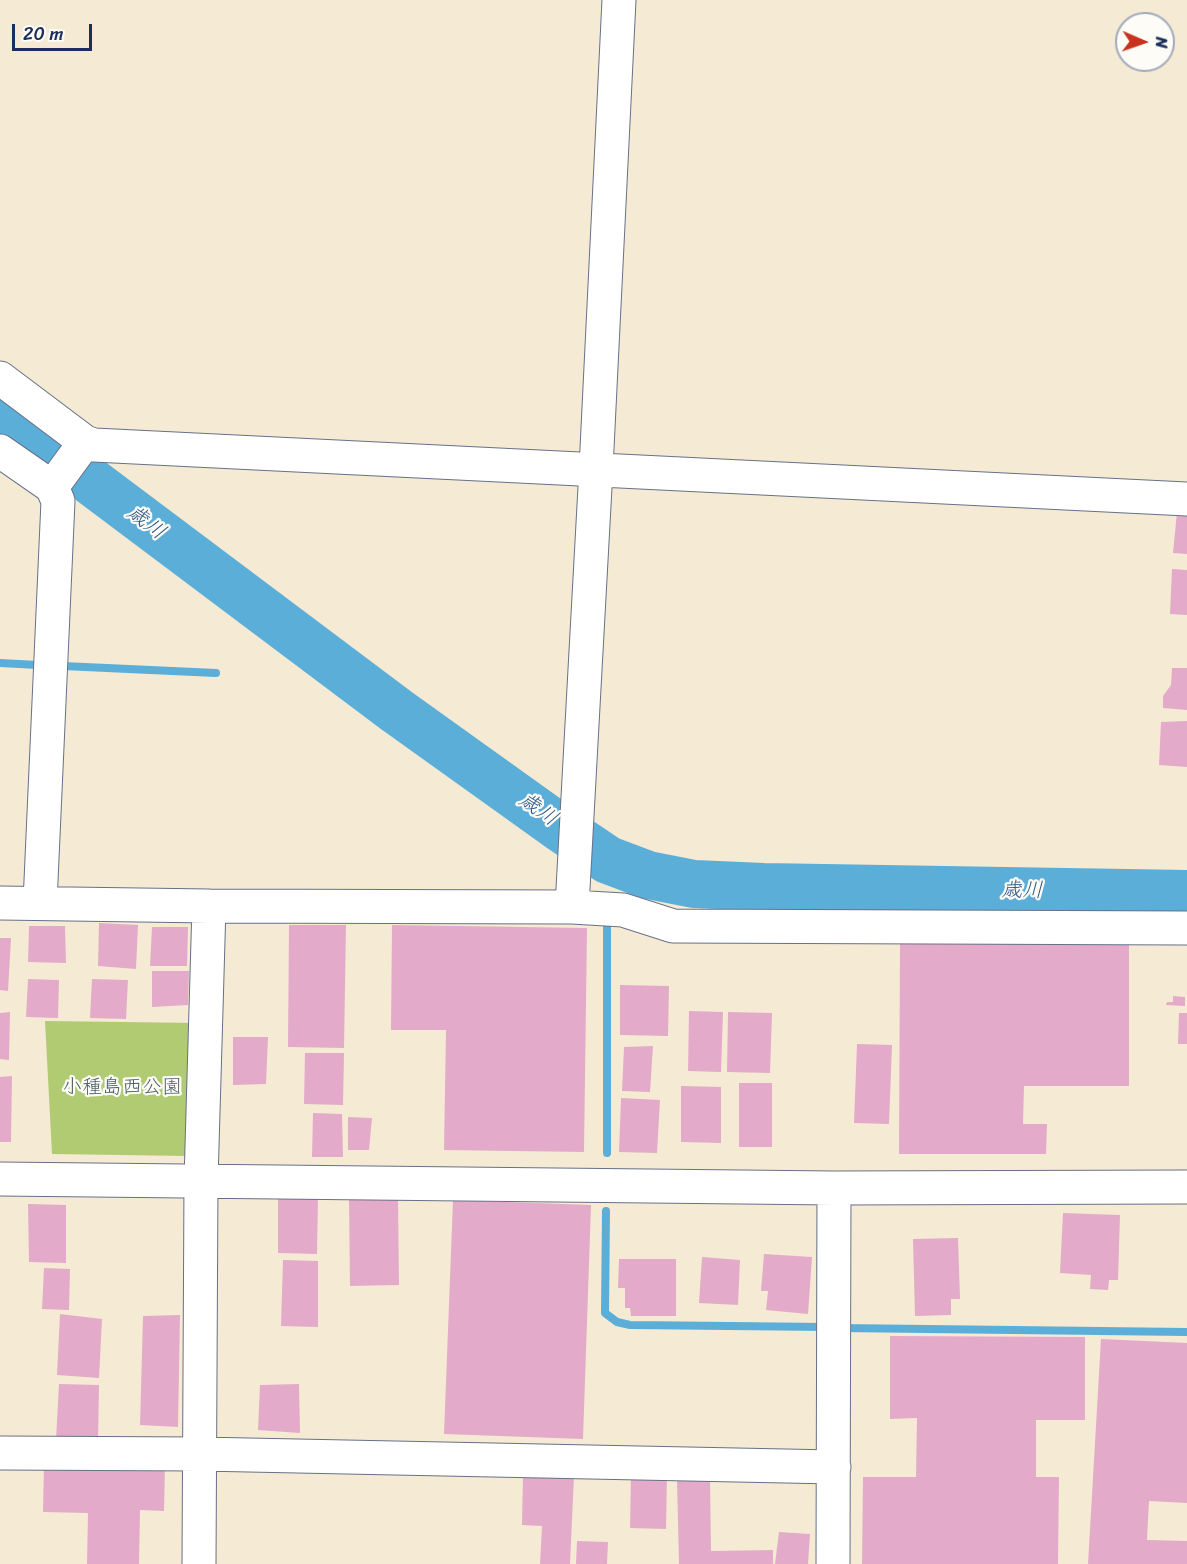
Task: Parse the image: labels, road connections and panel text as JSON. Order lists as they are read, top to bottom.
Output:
{
  "water": ["歳川"],
  "parks": ["小種島西公園"],
  "scale_bar": "20 m",
  "north": "right"
}
